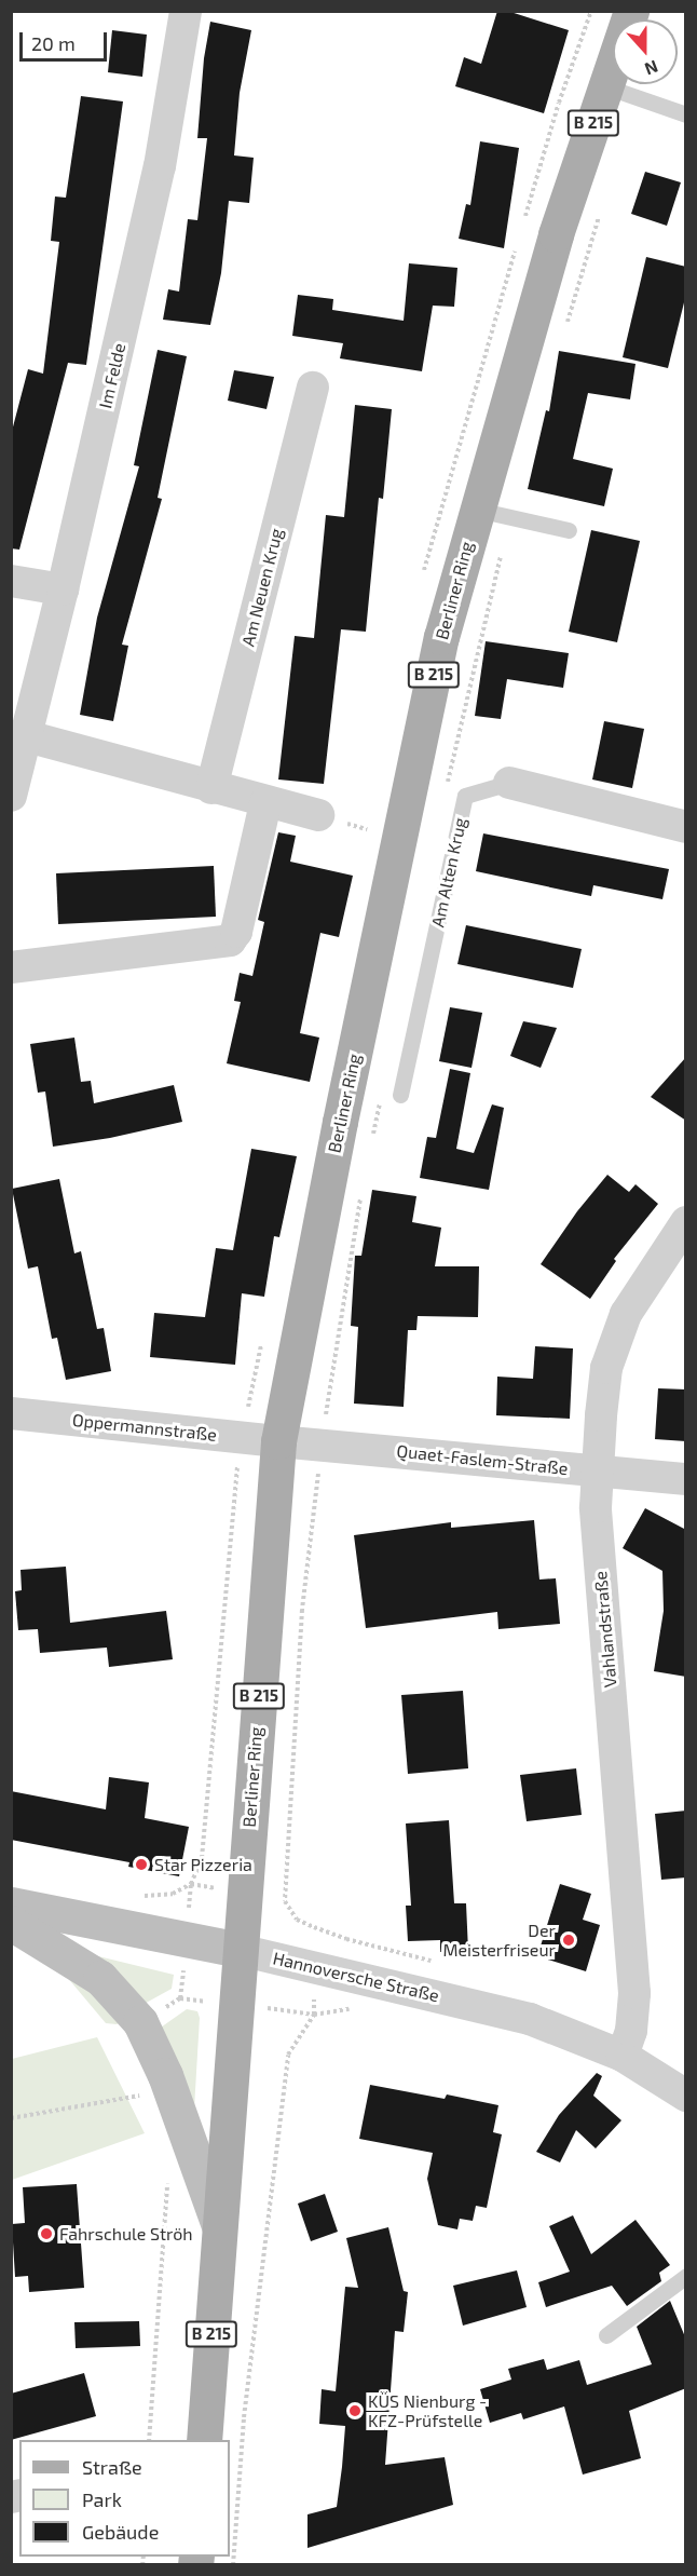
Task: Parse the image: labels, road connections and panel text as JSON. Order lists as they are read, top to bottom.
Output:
{
  "streets": {
    "main road": ["B 215", "Berliner Ring"],
    "street": [
      "Im Felde",
      "Am Neuen Krug",
      "Am Alten Krug",
      "Oppermannstraße",
      "Quaet-Faslem-Straße",
      "Vahlandstraße",
      "Hannoversche Straße"
    ]
  },
  "crossings": [
    ["Berliner Ring", "Oppermannstraße"],
    ["Berliner Ring", "Quaet-Faslem-Straße"],
    ["Berliner Ring", "Hannoversche Straße"],
    ["Oppermannstraße", "Quaet-Faslem-Straße"],
    ["Quaet-Faslem-Straße", "Vahlandstraße"],
    ["Vahlandstraße", "Hannoversche Straße"]
  ],
  "places": [
    "Star Pizzeria",
    "Der Meisterfriseur",
    "Fahrschule Ströh",
    "KÜS Nienburg - KFZ-Prüfstelle"
  ],
  "legend": ["Straße", "Park", "Gebäude"],
  "scale_bar": "20 m",
  "north": "bottom"
}
